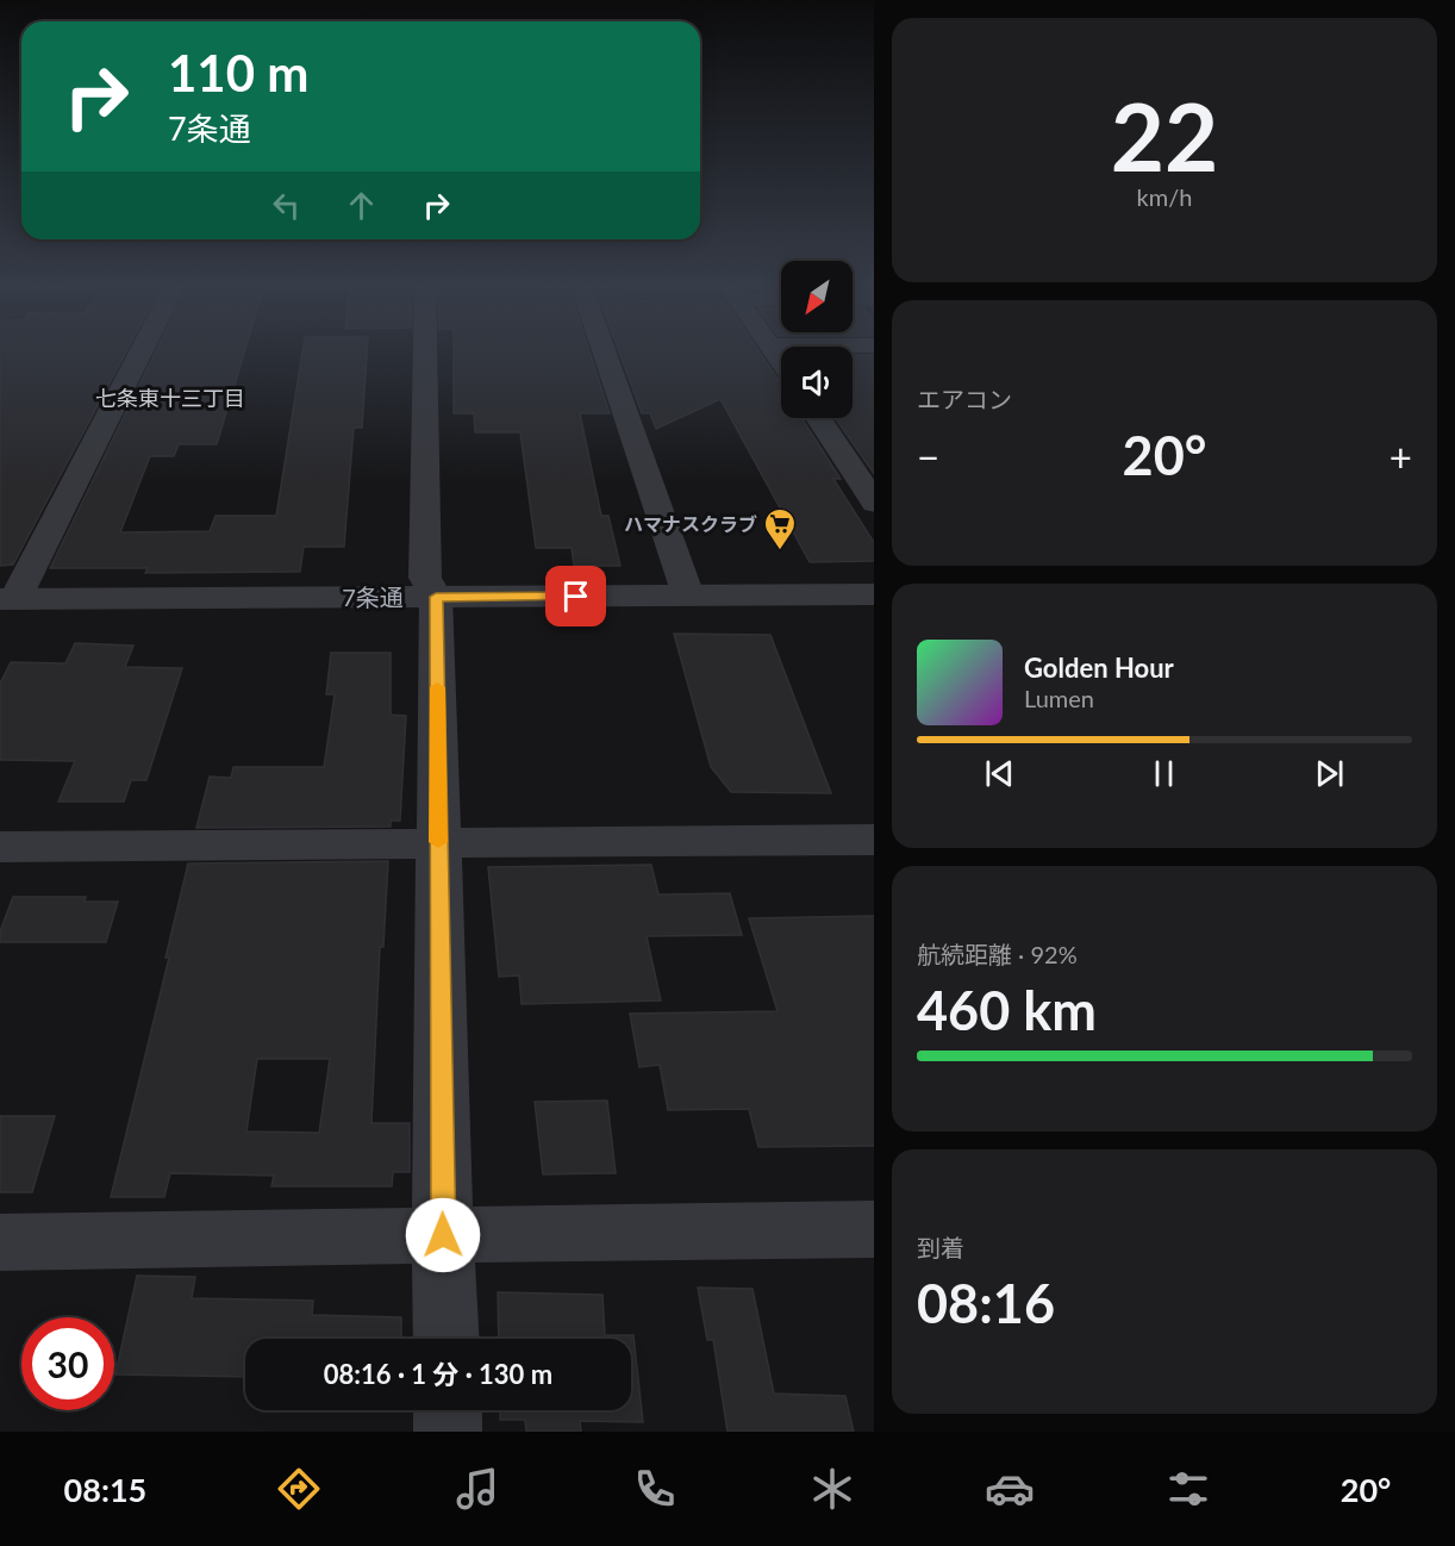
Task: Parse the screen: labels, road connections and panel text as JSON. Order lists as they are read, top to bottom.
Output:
{
  "streets": {
    "street": ["7条通"]
  },
  "districts": ["七条東十三丁目"],
  "places": {
    "supermarket": ["ハマナスクラブ"]
  },
  "north": "bottom left",
  "page": {
    "tile": [
      ["22", "km/h"],
      "エアコン",
      ["航続距離 · 92%", "460 km"],
      ["到着", "08:16"]
    ],
    "turn": ["110 m", "7条通"],
    "heat": ["−", "20°", "+"],
    "song": ["Golden Hour", "Lumen"],
    "limit": "30",
    "trip": "08:16 · 1 分 · 130 m",
    "tabs": ["08:15", "20°"]
  }
}
